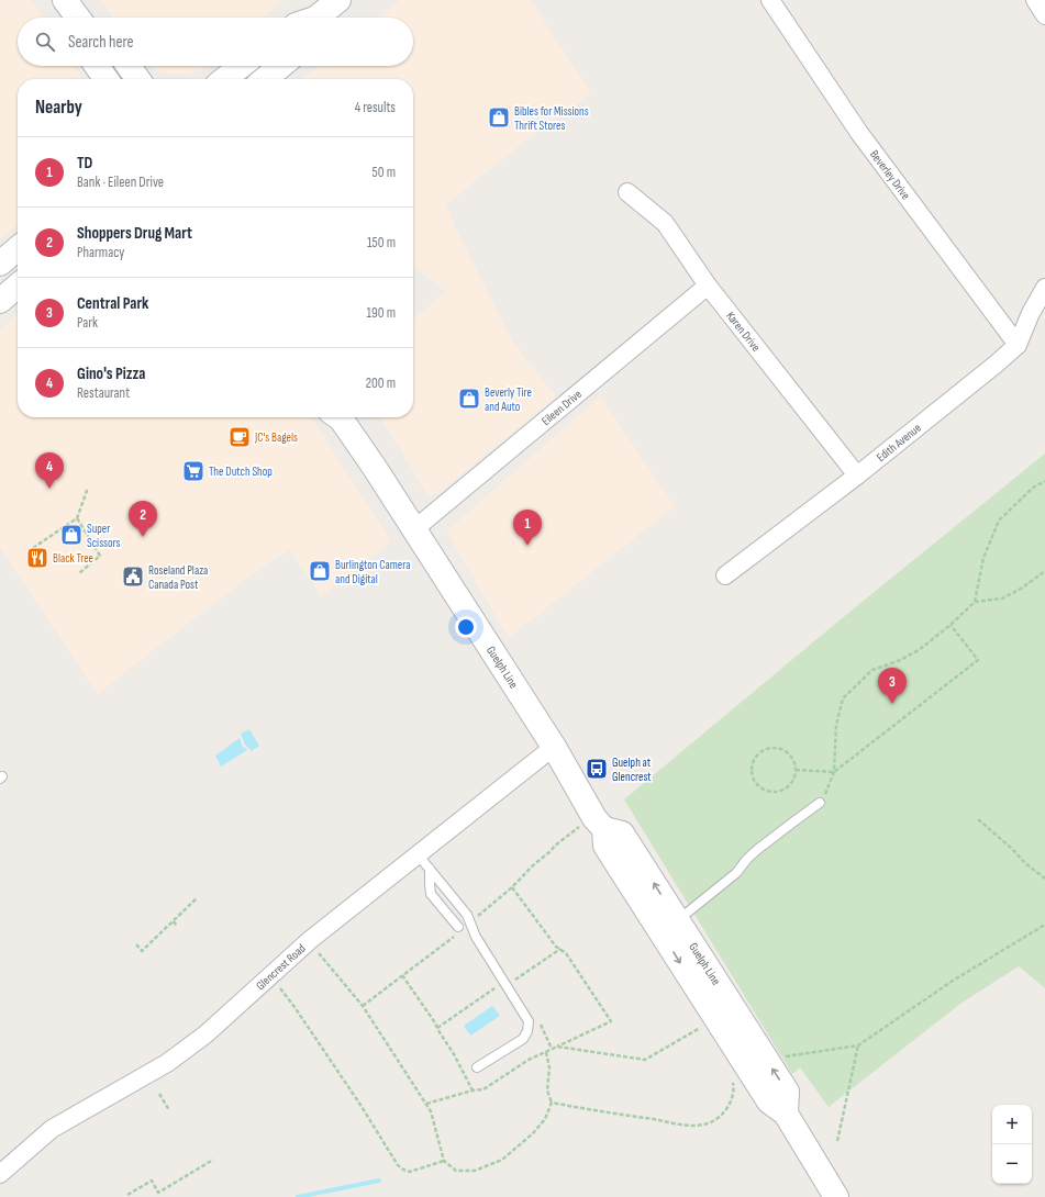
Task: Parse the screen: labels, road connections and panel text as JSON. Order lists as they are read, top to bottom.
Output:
{
  "streets": {
    "main road": ["Guelph Line"],
    "street": [
      "Beverley Drive",
      "Karen Drive",
      "Eileen Drive",
      "Edith Avenue",
      "Glencrest Road"
    ]
  },
  "crossings": [
    ["Beverley Drive", "Edith Avenue"],
    ["Karen Drive", "Eileen Drive"],
    ["Karen Drive", "Edith Avenue"],
    ["Eileen Drive", "Guelph Line"],
    ["Guelph Line", "Glencrest Road"]
  ],
  "places": {
    "shop": [
      "Bibles for Missions Thrift Stores",
      "Beverly Tire and Auto",
      "Super Scissors",
      "Burlington Camera and Digital"
    ],
    "cafe": ["JC's Bagels"],
    "supermarket": ["The Dutch Shop"],
    "restaurant": ["Black Tree"],
    "public building": ["Roseland Plaza Canada Post"],
    "bus stop": ["Guelph at Glencrest"]
  },
  "page": {
    "search": "Search here",
    "heading": ["Nearby", "4 results"],
    "list": [
      {
        "mark": "1",
        "name": "TD",
        "note": "Bank · Eileen Drive",
        "value": "50 m"
      },
      {
        "mark": "2",
        "name": "Shoppers Drug Mart",
        "note": "Pharmacy",
        "value": "150 m"
      },
      {
        "mark": "3",
        "name": "Central Park",
        "note": "Park",
        "value": "190 m"
      },
      {
        "mark": "4",
        "name": "Gino's Pizza",
        "note": "Restaurant",
        "value": "200 m"
      }
    ],
    "pins": [
      "4",
      "2",
      "1",
      "3"
    ],
    "map_buttons": ["+", "−"]
  }
}
